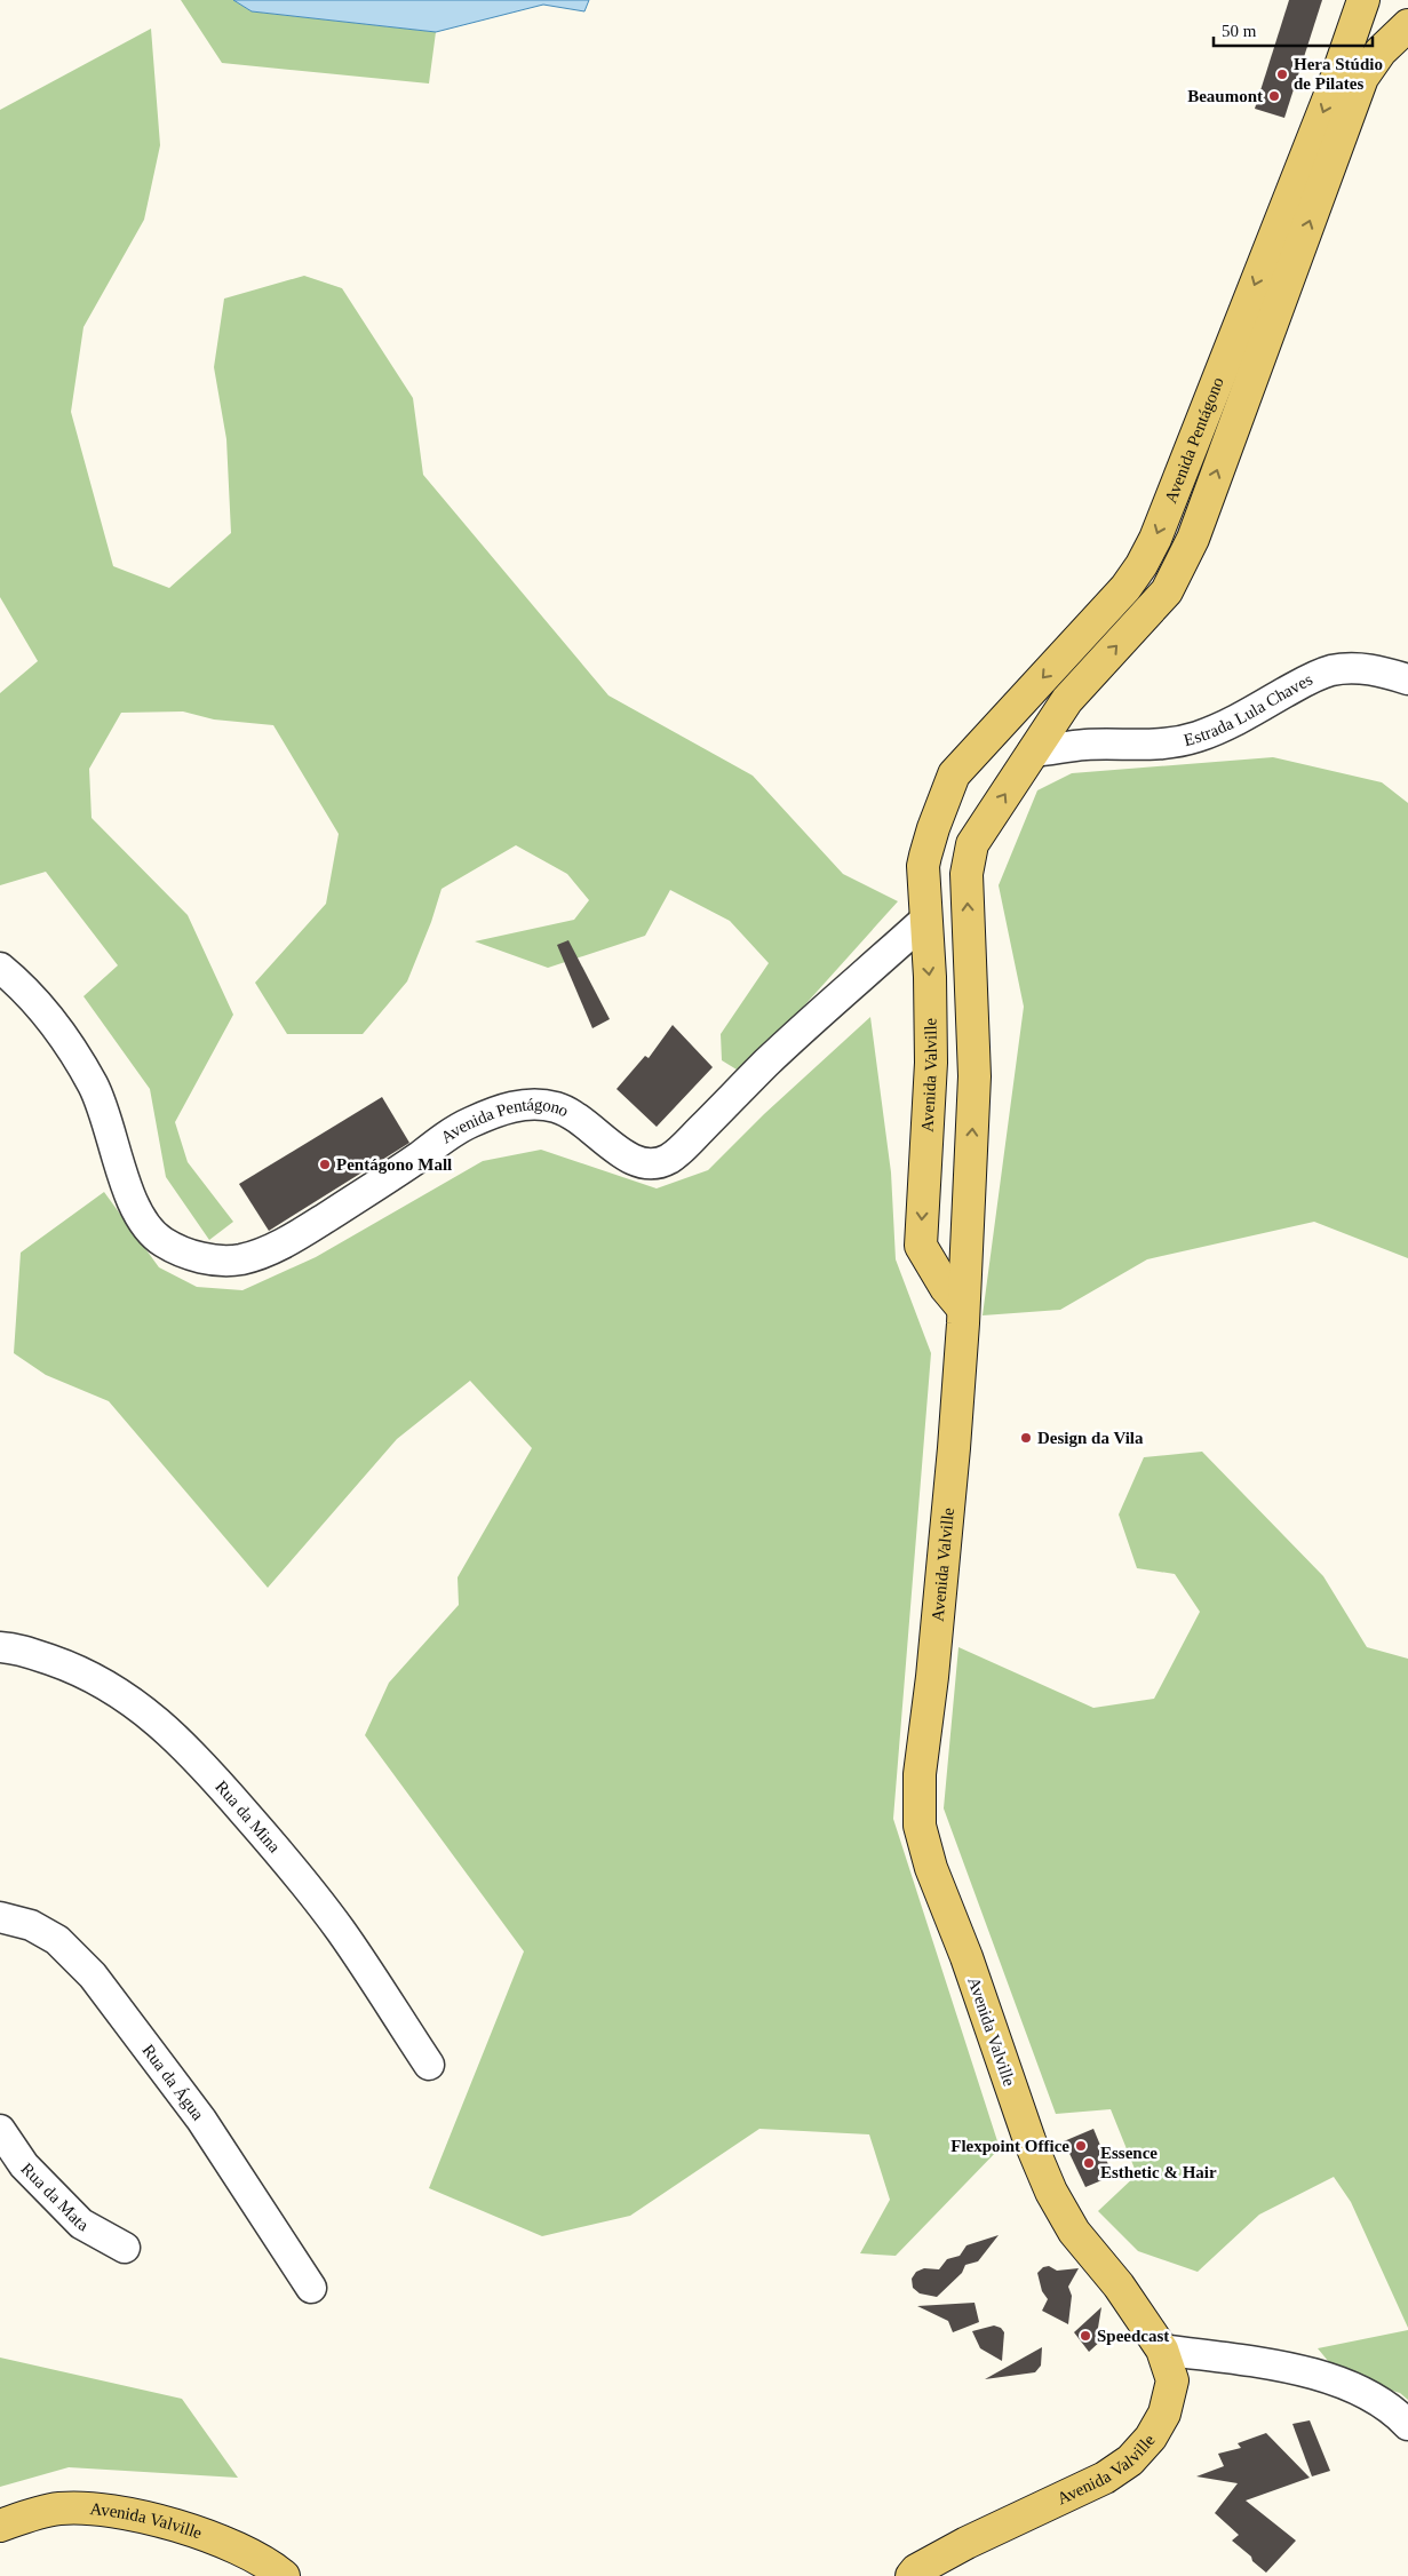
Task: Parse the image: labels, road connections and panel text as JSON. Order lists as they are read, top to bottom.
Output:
{
  "streets": {
    "main road": ["Avenida Pentágono", "Avenida Valville"],
    "street": [
      "Estrada Lula Chaves",
      "Rua da Mina",
      "Rua da Água",
      "Rua da Mata"
    ]
  },
  "crossings": [
    ["Avenida Pentágono", "Estrada Lula Chaves"],
    ["Avenida Pentágono", "Avenida Valville"]
  ],
  "places": [
    "Hera Stúdio de Pilates",
    "Beaumont",
    "Pentágono Mall",
    "Design da Vila",
    "Flexpoint Office",
    "Essence Esthetic & Hair",
    "Speedcast"
  ],
  "scale_bar": "50 m"
}
